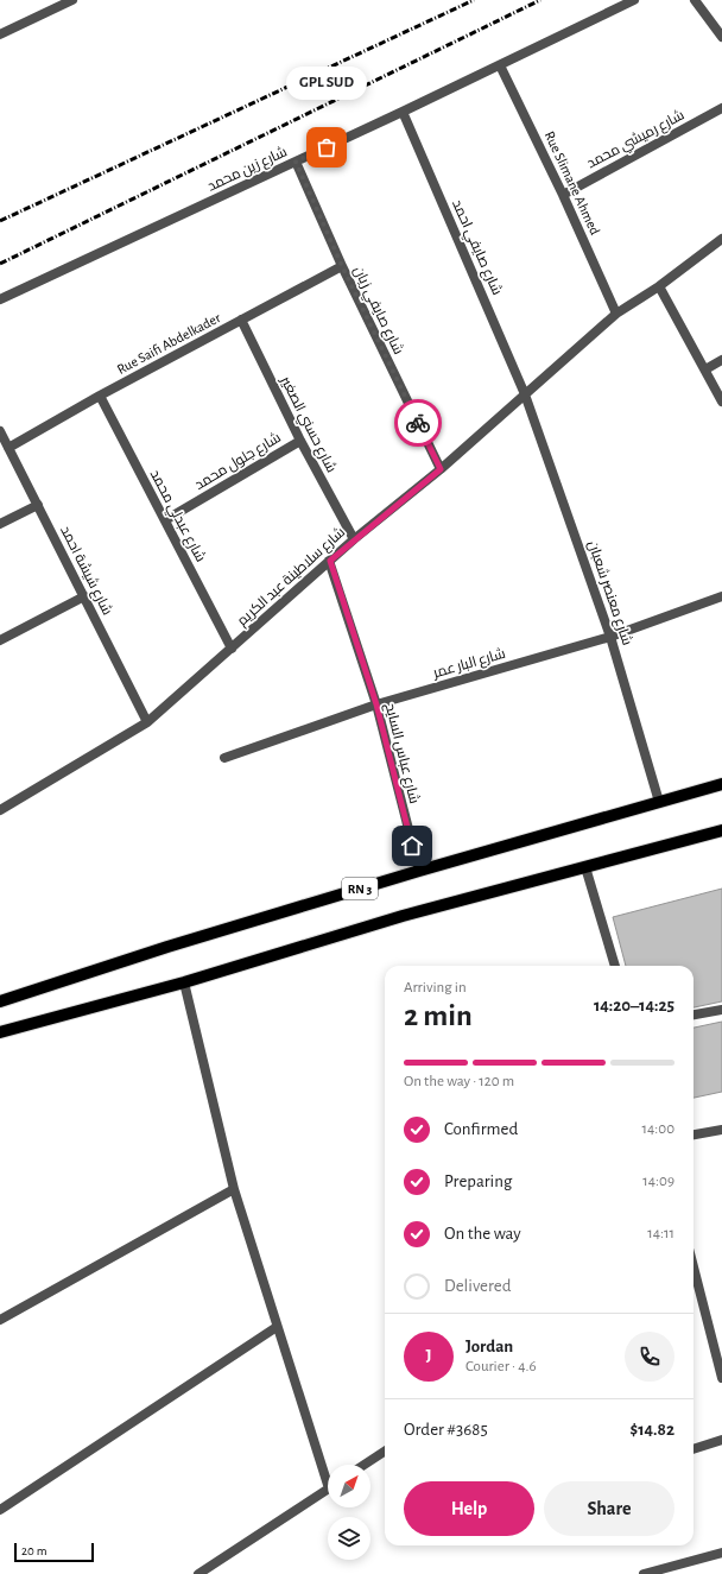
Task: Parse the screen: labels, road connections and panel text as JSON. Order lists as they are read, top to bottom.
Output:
{
  "streets": {
    "main road": ["RN 3"],
    "street": [
      "شارع رميشي محمد",
      "شارع زين محمد",
      "Rue Slimane Ahmed",
      "شارع صايفي احمد",
      "شارع صايفي زيان",
      "Rue Saifi Abdelkader",
      "شارع حسني الصغير",
      "شارع جلول محمد",
      "شارع عبدلي محمد",
      "شارع شيشة احمد",
      "شارع سلاطينة عبد الكريم",
      "شارع معنصر شعبان",
      "شارع البار عمر",
      "شارع عباس السايح"
    ]
  },
  "crossings": [
    ["شارع رميشي محمد", "Rue Slimane Ahmed"],
    ["شارع زين محمد", "Rue Slimane Ahmed"],
    ["شارع زين محمد", "شارع صايفي احمد"],
    ["شارع زين محمد", "شارع صايفي زيان"],
    ["Rue Slimane Ahmed", "شارع سلاطينة عبد الكريم"],
    ["شارع صايفي احمد", "شارع سلاطينة عبد الكريم"],
    ["شارع صايفي احمد", "شارع معنصر شعبان"],
    ["شارع صايفي زيان", "Rue Saifi Abdelkader"],
    ["شارع صايفي زيان", "شارع سلاطينة عبد الكريم"],
    ["Rue Saifi Abdelkader", "شارع حسني الصغير"],
    ["Rue Saifi Abdelkader", "شارع عبدلي محمد"],
    ["Rue Saifi Abdelkader", "شارع شيشة احمد"],
    ["شارع حسني الصغير", "شارع جلول محمد"],
    ["شارع حسني الصغير", "شارع سلاطينة عبد الكريم"],
    ["شارع جلول محمد", "شارع عبدلي محمد"],
    ["شارع عبدلي محمد", "شارع سلاطينة عبد الكريم"],
    ["شارع شيشة احمد", "شارع سلاطينة عبد الكريم"],
    ["شارع سلاطينة عبد الكريم", "شارع معنصر شعبان"],
    ["شارع سلاطينة عبد الكريم", "شارع عباس السايح"],
    ["شارع معنصر شعبان", "شارع البار عمر"],
    ["شارع معنصر شعبان", "RN 3"],
    ["شارع البار عمر", "شارع عباس السايح"],
    ["شارع عباس السايح", "RN 3"]
  ],
  "places": ["GPL SUD"],
  "scale_bar": "20 m",
  "north": "top right",
  "page": {
    "bubble": "GPL SUD",
    "heading": ["2 min", "Arriving in", "14:20–14:25"],
    "panel": [
      "Jordan",
      "Courier · 4.6",
      "Order #3685",
      "$14.82"
    ],
    "bar": "On the way · 120 m",
    "list": [
      ["Confirmed", "14:00"],
      ["Preparing", "14:09"],
      ["On the way", "14:11"],
      "Delivered"
    ],
    "round": "J",
    "buttons": ["Help", "Share"],
    "scale": "20 m"
  }
}
